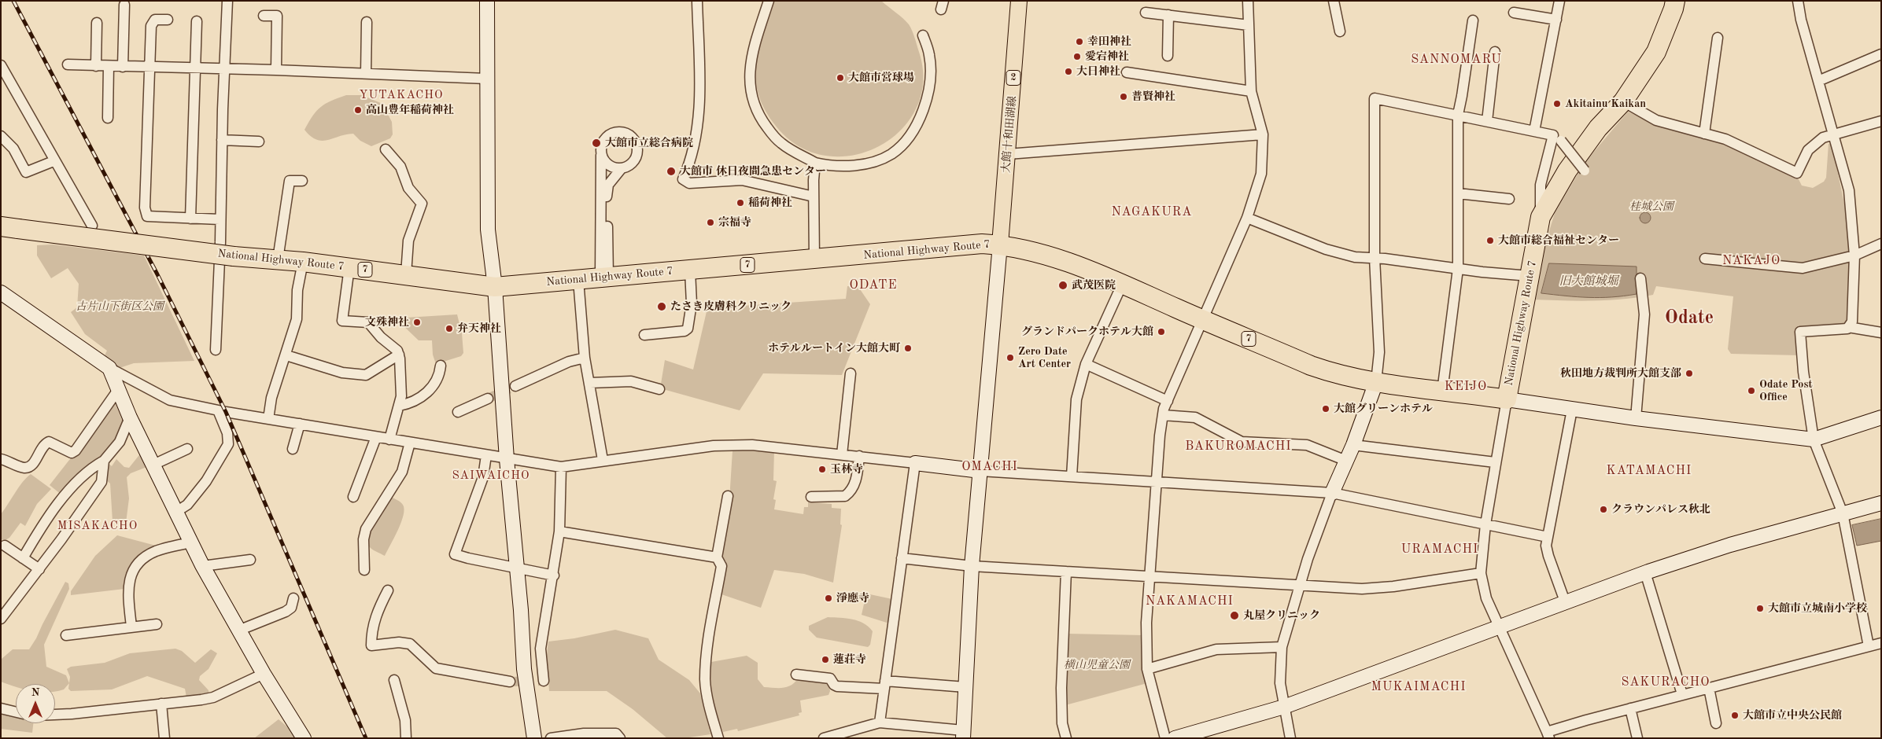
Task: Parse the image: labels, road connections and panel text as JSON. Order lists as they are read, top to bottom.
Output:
{
  "streets": {
    "highway": ["National Highway Route 7", "7"],
    "main road": ["2", "大館十和田湖線"]
  },
  "crossings": [
    ["大館十和田湖線", "National Highway Route 7"]
  ],
  "districts": [
    "SANNOMARU",
    "YUTAKACHO",
    "NAGAKURA",
    "NAKAJO",
    "ODATE",
    "Odate",
    "KEIJO",
    "BAKUROMACHI",
    "OMACHI",
    "KATAMACHI",
    "SAIWAICHO",
    "MISAKACHO",
    "URAMACHI",
    "NAKAMACHI",
    "SAKURACHO",
    "MUKAIMACHI"
  ],
  "water": ["旧大館城堀"],
  "parks": ["桂城公園", "古片山下街区公園", "横山児童公園"],
  "places": [
    "幸田神社",
    "愛宕神社",
    "大日神社",
    "大館市営球場",
    "普賢神社",
    "Akitainu Kaikan",
    "高山豊年稲荷神社",
    "大館市立総合病院",
    "大館市 休日夜間急患センター",
    "稲荷神社",
    "宗福寺",
    "大館市総合福祉センター",
    "武茂医院",
    "たさき皮膚科クリニック",
    "文殊神社",
    "弁天神社",
    "グランドパークホテル大館",
    "ホテルルートイン大館大町",
    "Zero Date Art Center",
    "秋田地方裁判所大館支部",
    "Odate Post Office",
    "大館グリーンホテル",
    "玉林寺",
    "クラウンパレス秋北",
    "淨應寺",
    "大館市立城南小学校",
    "丸屋クリニック",
    "蓮荘寺",
    "大館市立中央公民館"
  ],
  "north": "top"
}
